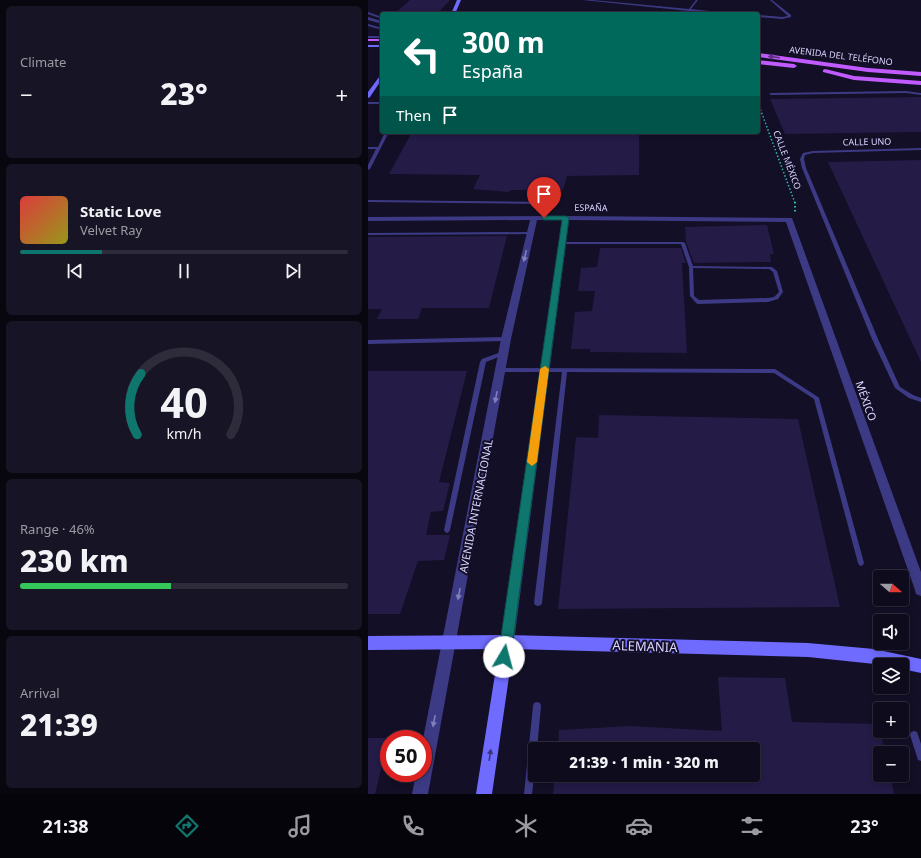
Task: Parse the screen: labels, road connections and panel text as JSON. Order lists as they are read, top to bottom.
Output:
{
  "streets": {
    "main road": ["AVENIDA DEL TELÉFONO", "ALEMANIA"],
    "street": ["ESPAÑA", "MÉXICO", "AVENIDA INTERNACIONAL"],
    "lane": ["CALLE UNO"],
    "path": ["CALLE MÉXICO"]
  },
  "crossings": [
    ["CALLE MÉXICO", "ESPAÑA"],
    ["CALLE MÉXICO", "MÉXICO"],
    ["ESPAÑA", "MÉXICO"],
    ["ESPAÑA", "AVENIDA INTERNACIONAL"],
    ["AVENIDA INTERNACIONAL", "ALEMANIA"]
  ],
  "north": "right",
  "page": {
    "tile": [
      "Climate",
      ["Range · 46%", "230 km"],
      ["Arrival", "21:39"]
    ],
    "turn": ["300 m", "España"],
    "heat": ["−", "23°", "+"],
    "then": "Then",
    "song": ["Static Love", "Velvet Ray"],
    "map_buttons": ["+", "−"],
    "limit": "50",
    "trip": "21:39 · 1 min · 320 m",
    "tabs": ["21:38", "23°"],
    "gauge": ["40", "km/h"]
  }
}
